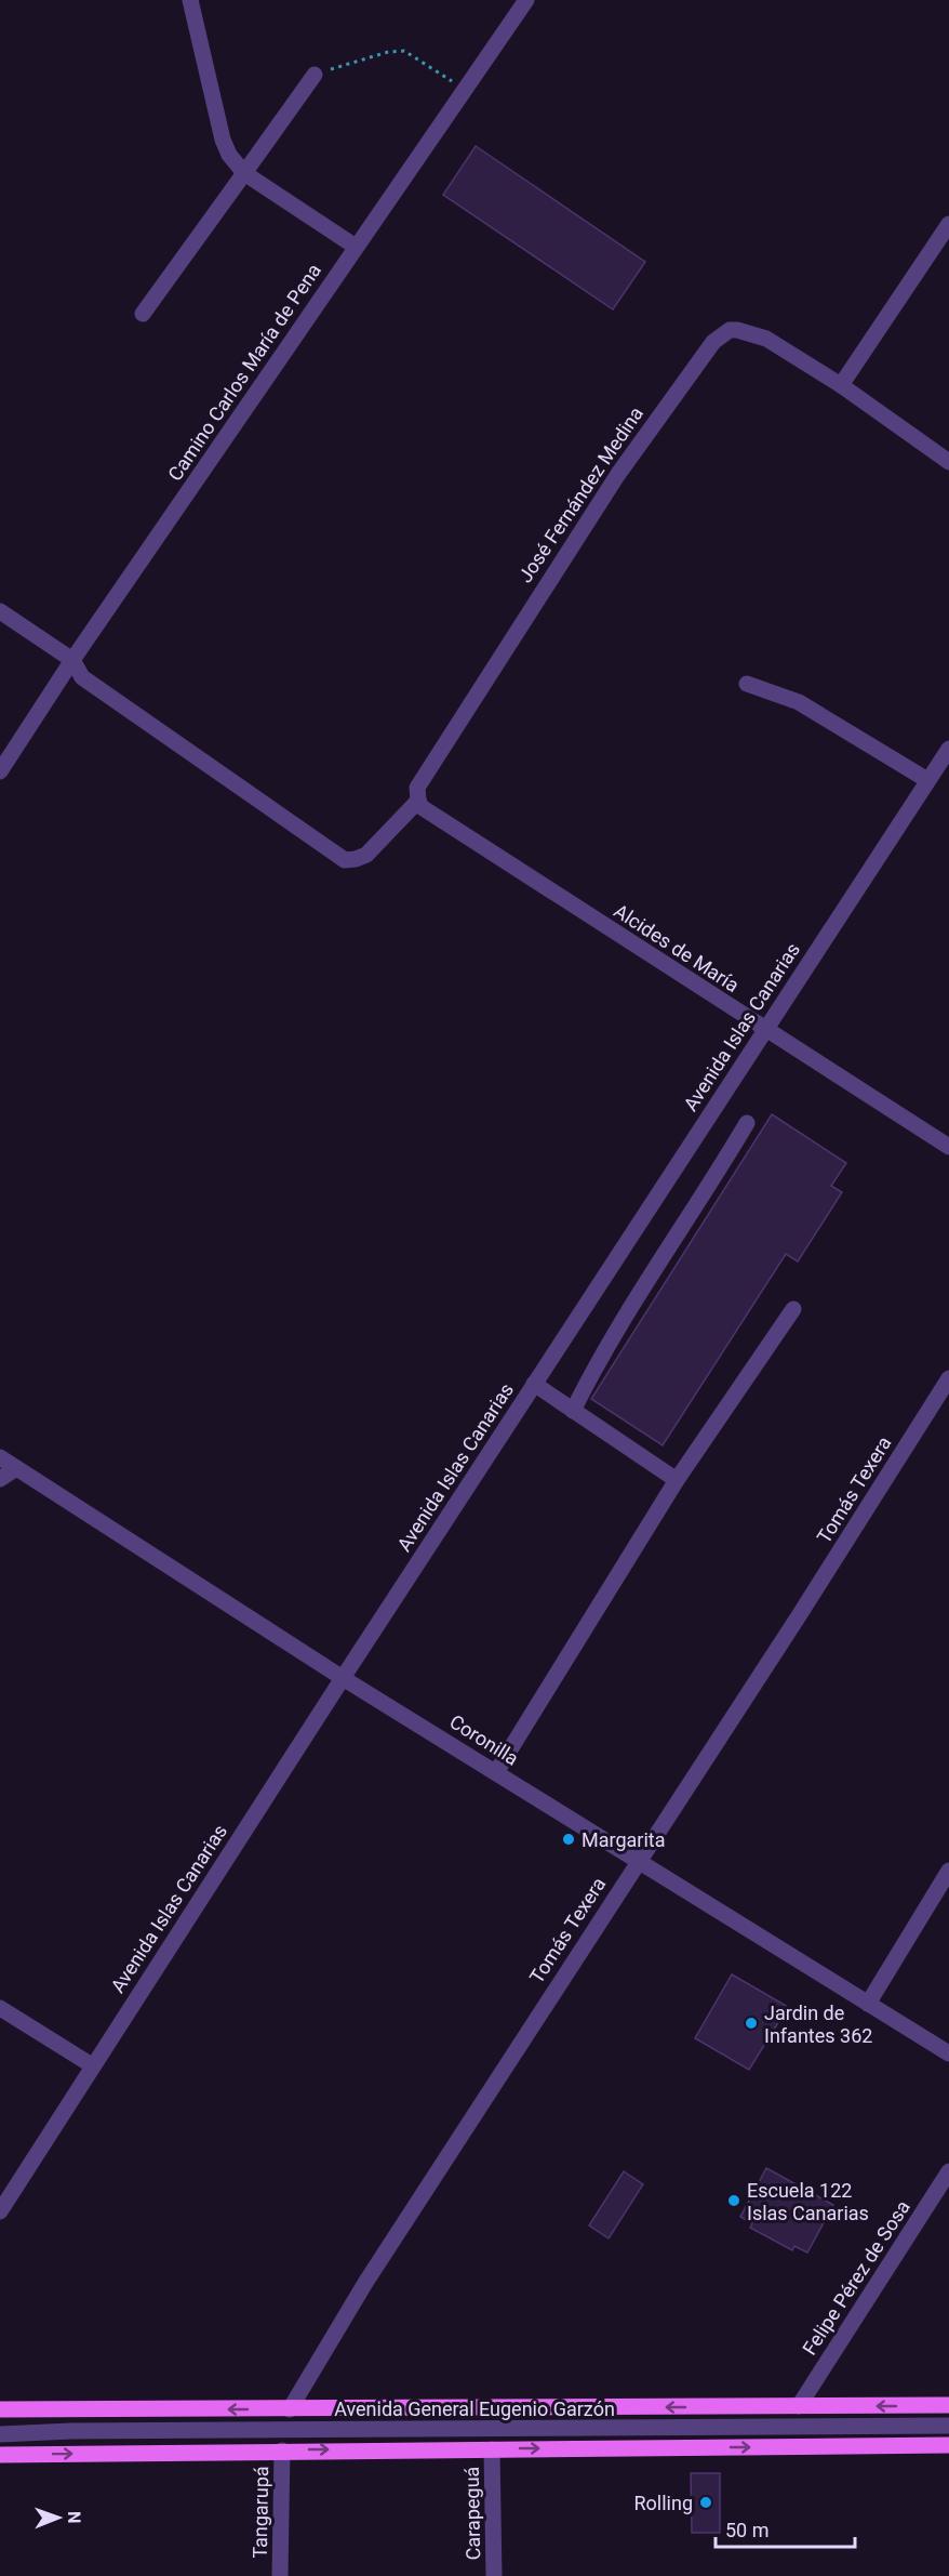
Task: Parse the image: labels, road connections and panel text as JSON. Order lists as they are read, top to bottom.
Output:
{
  "streets": {
    "main road": ["Avenida General Eugenio Garzón"],
    "street": [
      "Camino Carlos María de Pena",
      "José Fernández Medina",
      "Alcides de María",
      "Avenida Islas Canarias",
      "Tomás Texera",
      "Coronilla",
      "Felipe Pérez de Sosa",
      "Tangarupá",
      "Carapeguá"
    ]
  },
  "crossings": [
    ["José Fernández Medina", "Alcides de María"],
    ["Alcides de María", "Avenida Islas Canarias"],
    ["Avenida Islas Canarias", "Coronilla"],
    ["Tomás Texera", "Coronilla"],
    ["Tomás Texera", "Avenida General Eugenio Garzón"],
    ["Felipe Pérez de Sosa", "Avenida General Eugenio Garzón"],
    ["Avenida General Eugenio Garzón", "Tangarupá"],
    ["Avenida General Eugenio Garzón", "Carapeguá"]
  ],
  "places": [
    "Margarita",
    "Jardin de Infantes 362",
    "Escuela 122 Islas Canarias",
    "Rolling"
  ],
  "scale_bar": "50 m",
  "north": "right"
}
